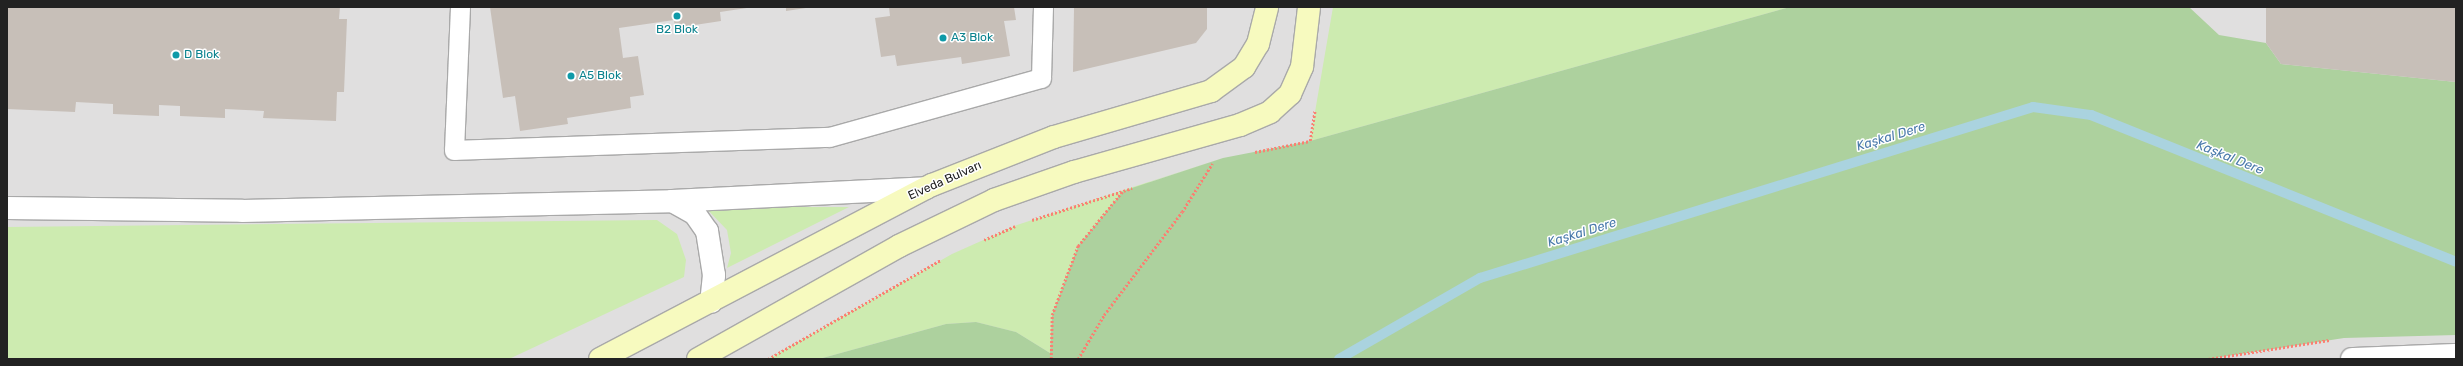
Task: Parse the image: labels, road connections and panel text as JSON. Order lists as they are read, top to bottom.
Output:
{
  "streets": {
    "main road": ["Elveda Bulvarı"]
  },
  "water": ["Kaşkal Dere"],
  "places": [
    "B2 Blok",
    "A3 Blok",
    "D Blok",
    "A5 Blok"
  ]
}
